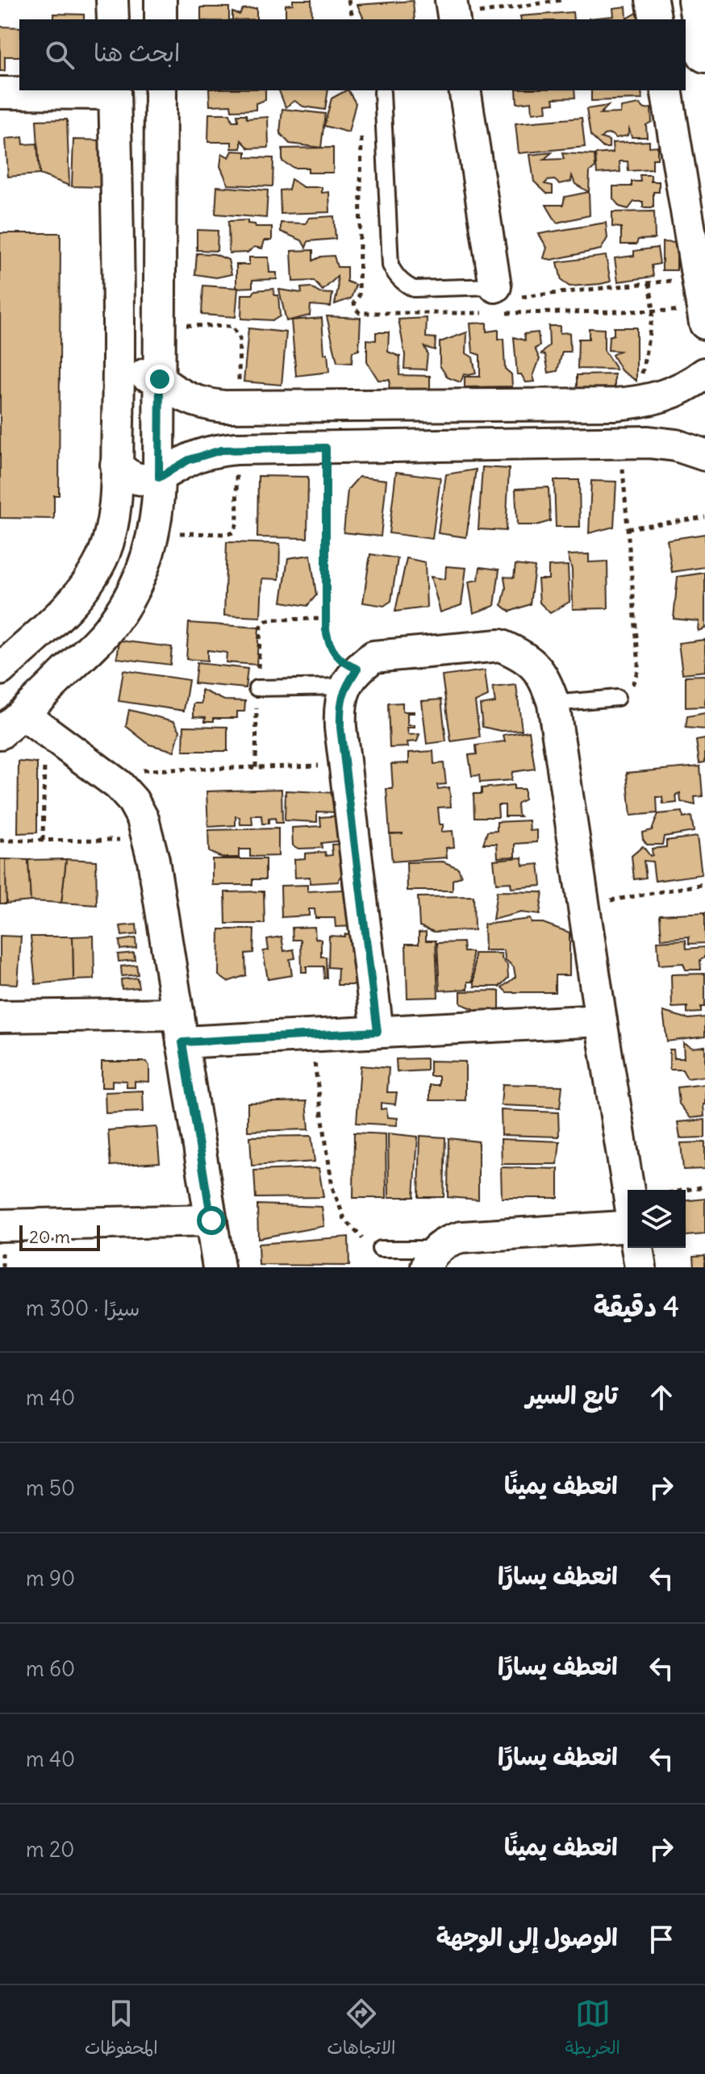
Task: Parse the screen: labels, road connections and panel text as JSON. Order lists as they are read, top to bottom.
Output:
{
  "scale_bar": "20 m",
  "page": {
    "search": "ابحث هنا",
    "scale": "20 m",
    "heading": ["4 دقيقة", "سيرًا · 300 m"],
    "list": [
      ["تابع السير", "40 m"],
      ["انعطف يمينًا", "50 m"],
      ["انعطف يسارًا", "90 m"],
      ["انعطف يسارًا", "60 m"],
      ["انعطف يسارًا", "40 m"],
      ["انعطف يمينًا", "20 m"],
      "الوصول إلى الوجهة"
    ],
    "nav": ["الخريطة", "الاتجاهات", "المحفوظات"]
  }
}
